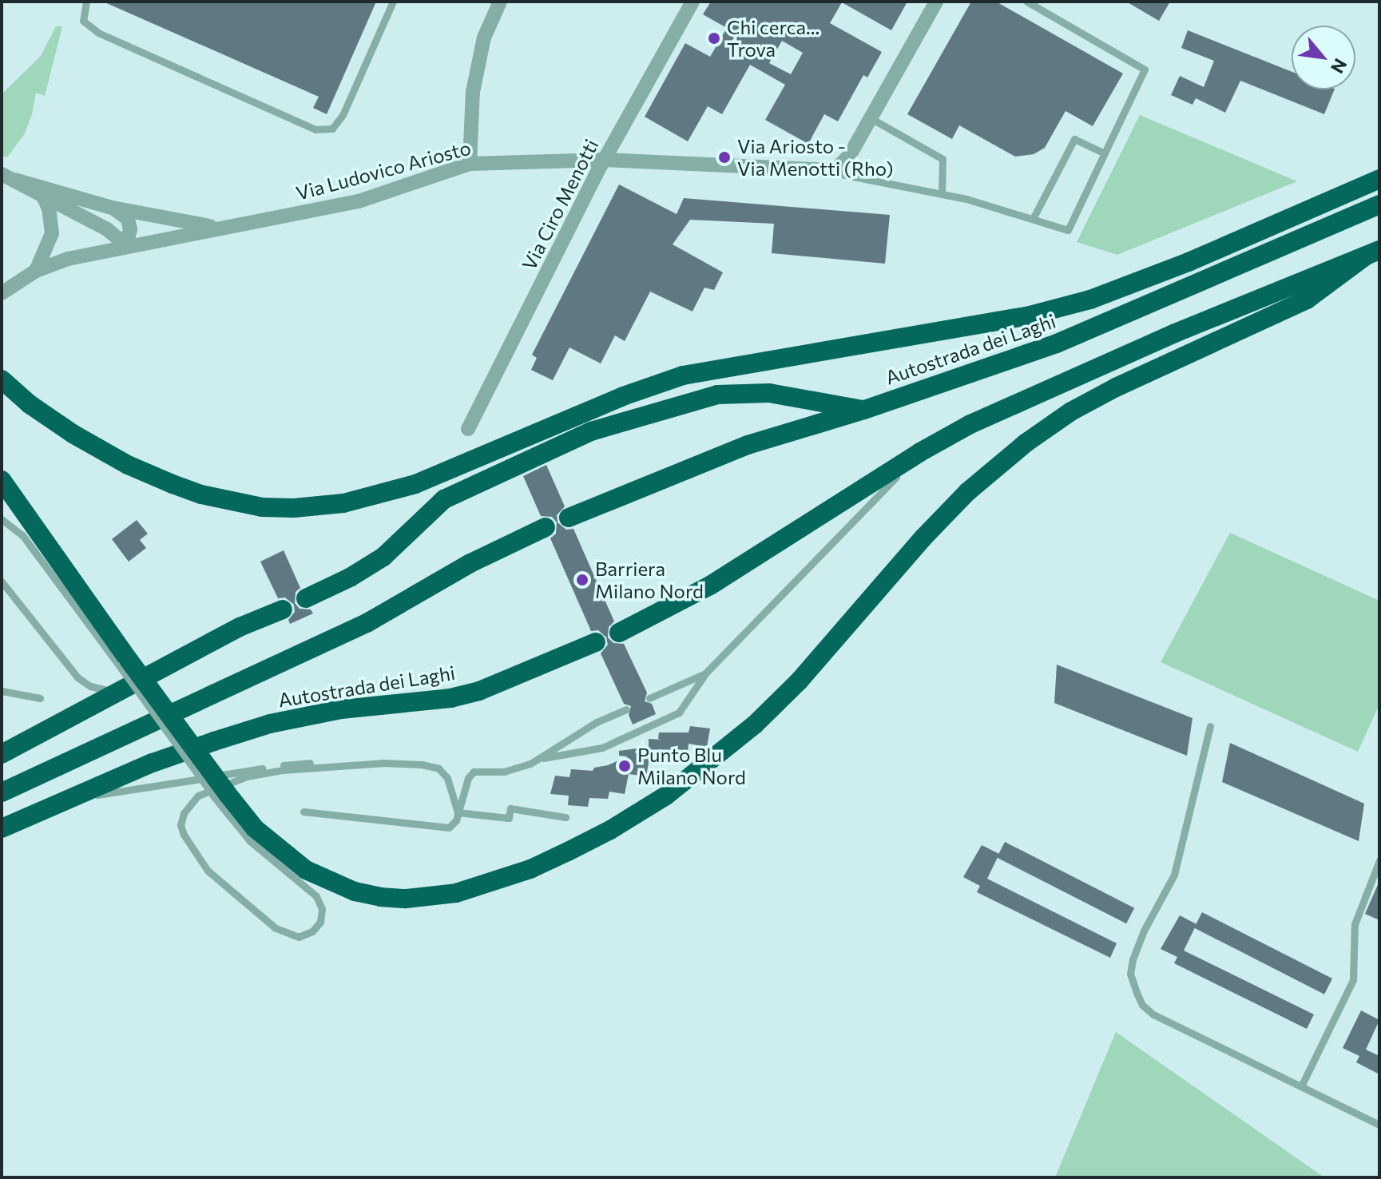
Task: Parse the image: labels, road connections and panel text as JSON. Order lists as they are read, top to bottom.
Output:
{
  "streets": {
    "highway": ["Autostrada dei Laghi"],
    "street": ["Via Ludovico Ariosto", "Via Ciro Menotti"]
  },
  "crossings": [
    ["Via Ludovico Ariosto", "Via Ciro Menotti"]
  ],
  "places": [
    "Chi cerca... Trova",
    "Via Ariosto - Via Menotti (Rho)",
    "Barriera Milano Nord",
    "Punto Blu Milano Nord"
  ],
  "north": "bottom right"
}
